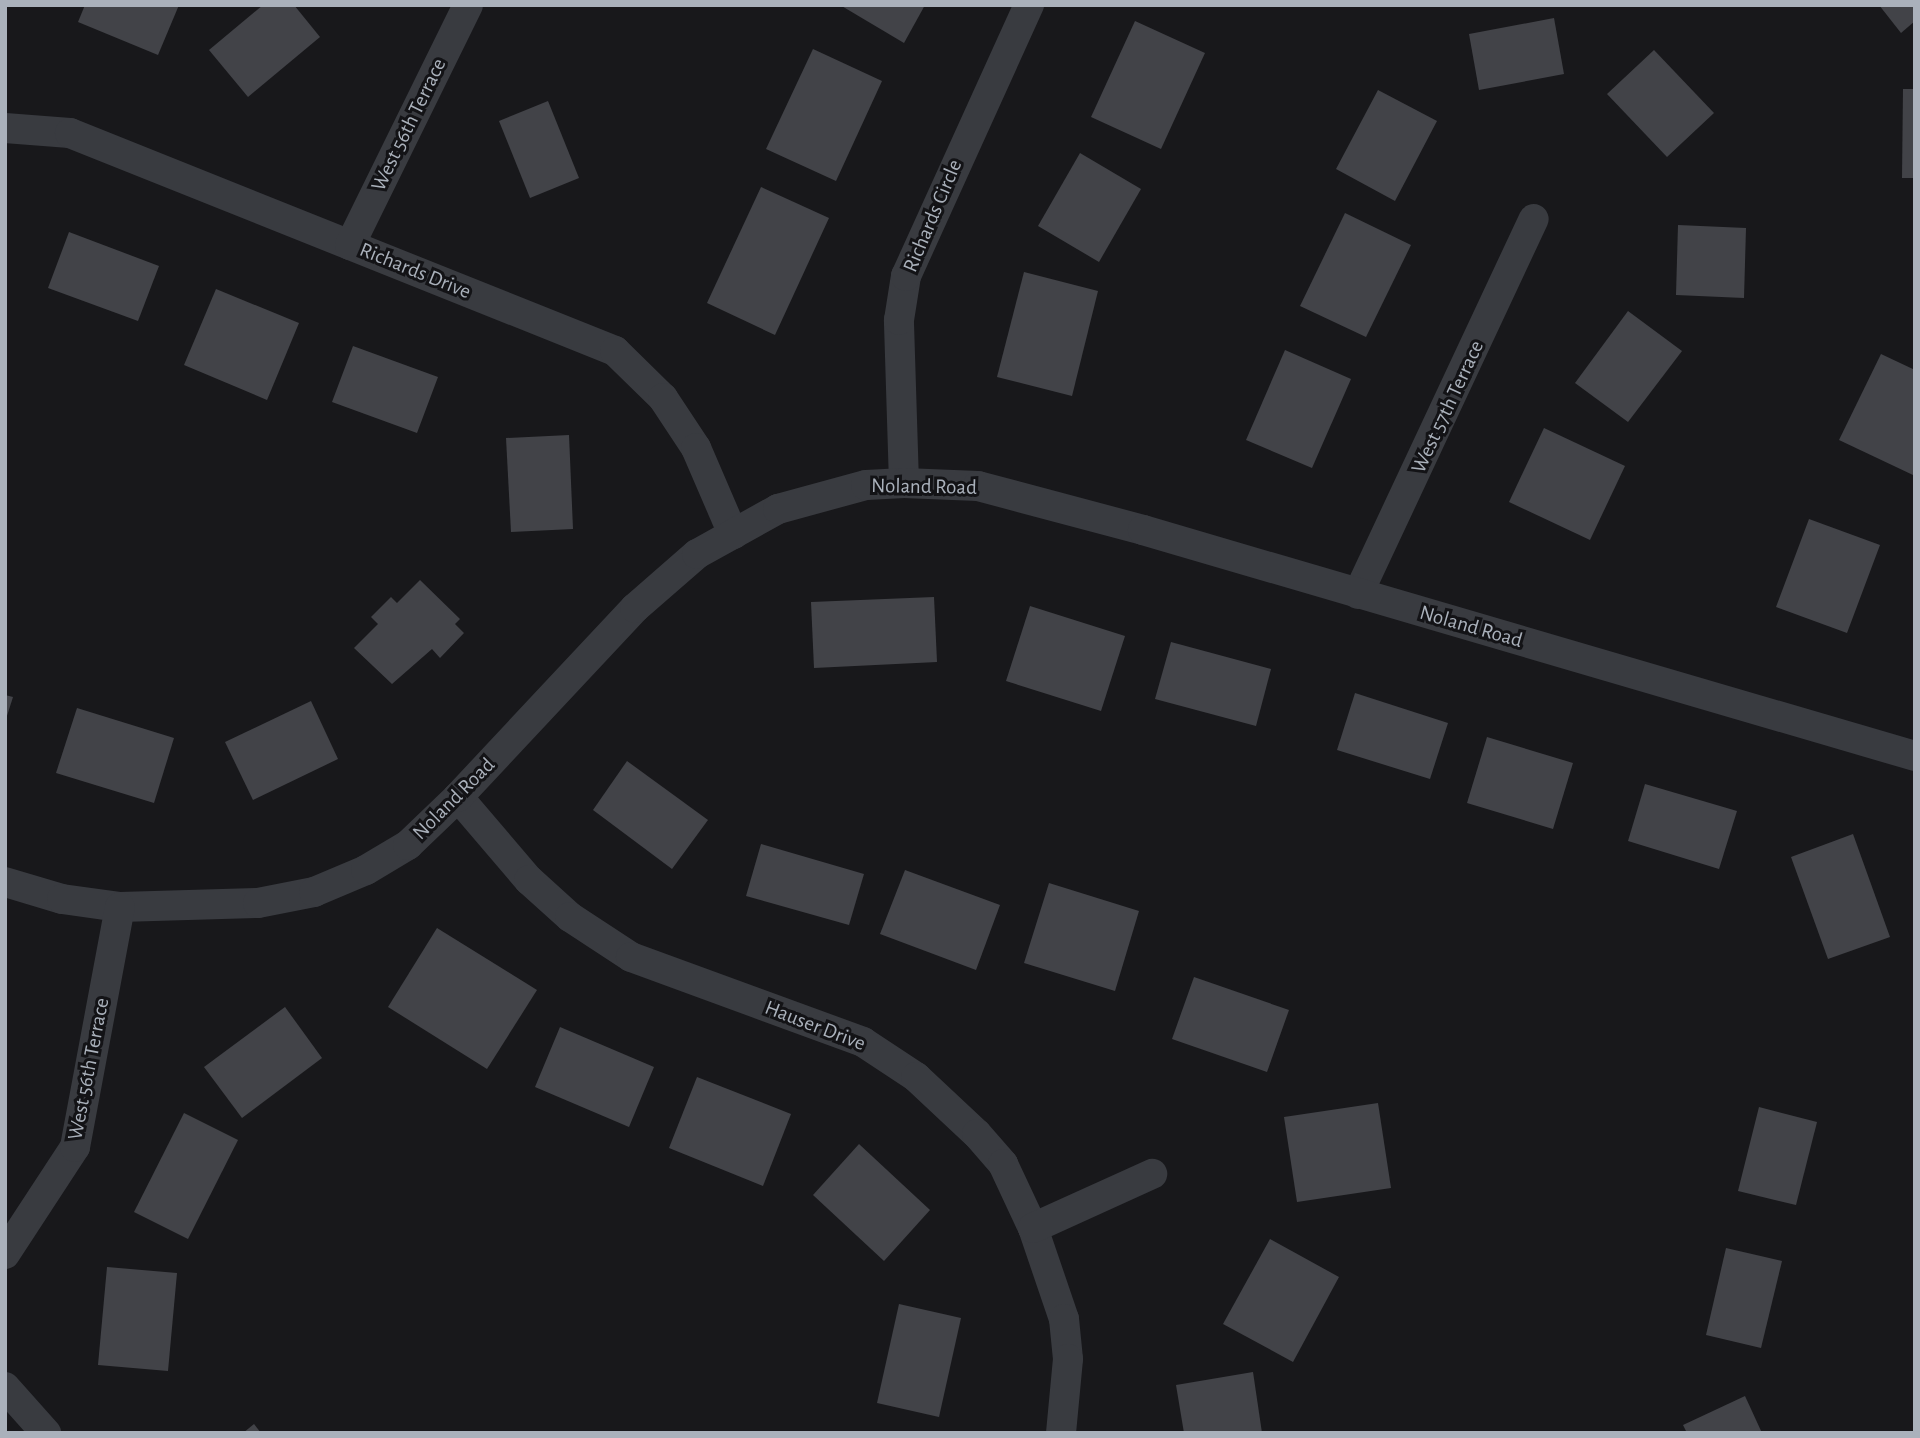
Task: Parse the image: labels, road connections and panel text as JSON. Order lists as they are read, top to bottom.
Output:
{
  "streets": {
    "street": [
      "West 56th Terrace",
      "Richards Circle",
      "Richards Drive",
      "West 57th Terrace",
      "Noland Road",
      "Hauser Drive"
    ]
  },
  "crossings": [
    ["West 56th Terrace", "Richards Drive"],
    ["West 56th Terrace", "Noland Road"],
    ["Richards Circle", "Noland Road"],
    ["Richards Drive", "Noland Road"],
    ["West 57th Terrace", "Noland Road"],
    ["Noland Road", "Hauser Drive"]
  ]
}
